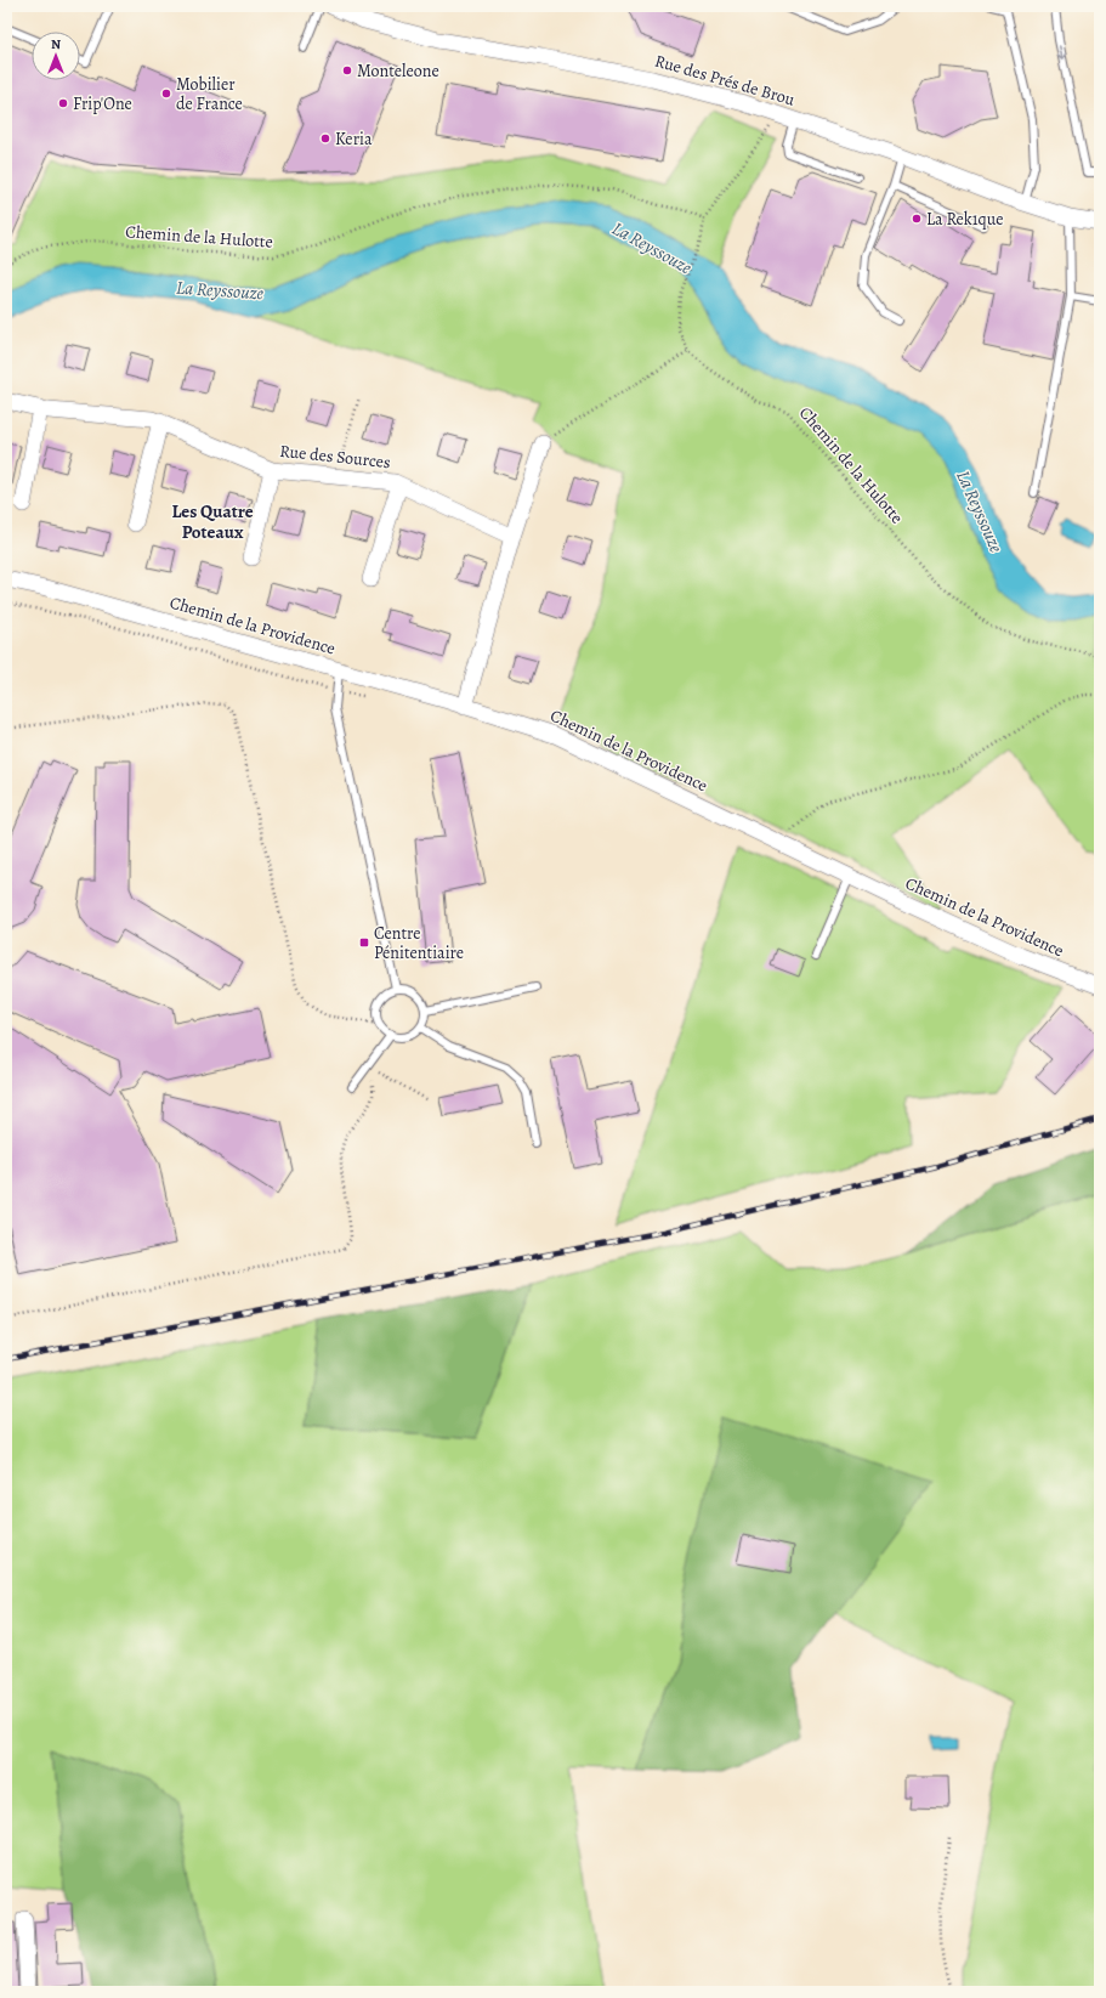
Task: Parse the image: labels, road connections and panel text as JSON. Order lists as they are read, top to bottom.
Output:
{
  "streets": {
    "street": ["Rue des Prés de Brou", "Rue des Sources", "Chemin de la Providence"],
    "path": ["Chemin de la Hulotte"]
  },
  "districts": ["Les Quatre Poteaux"],
  "water": ["La Reyssouze"],
  "places": {
    "other": [
      "Monteleone",
      "Mobilier de France",
      "Frip'One",
      "Keria",
      "La Rek1que"
    ],
    "transit": ["Centre Pénitentiaire"]
  },
  "north": "top"
}
